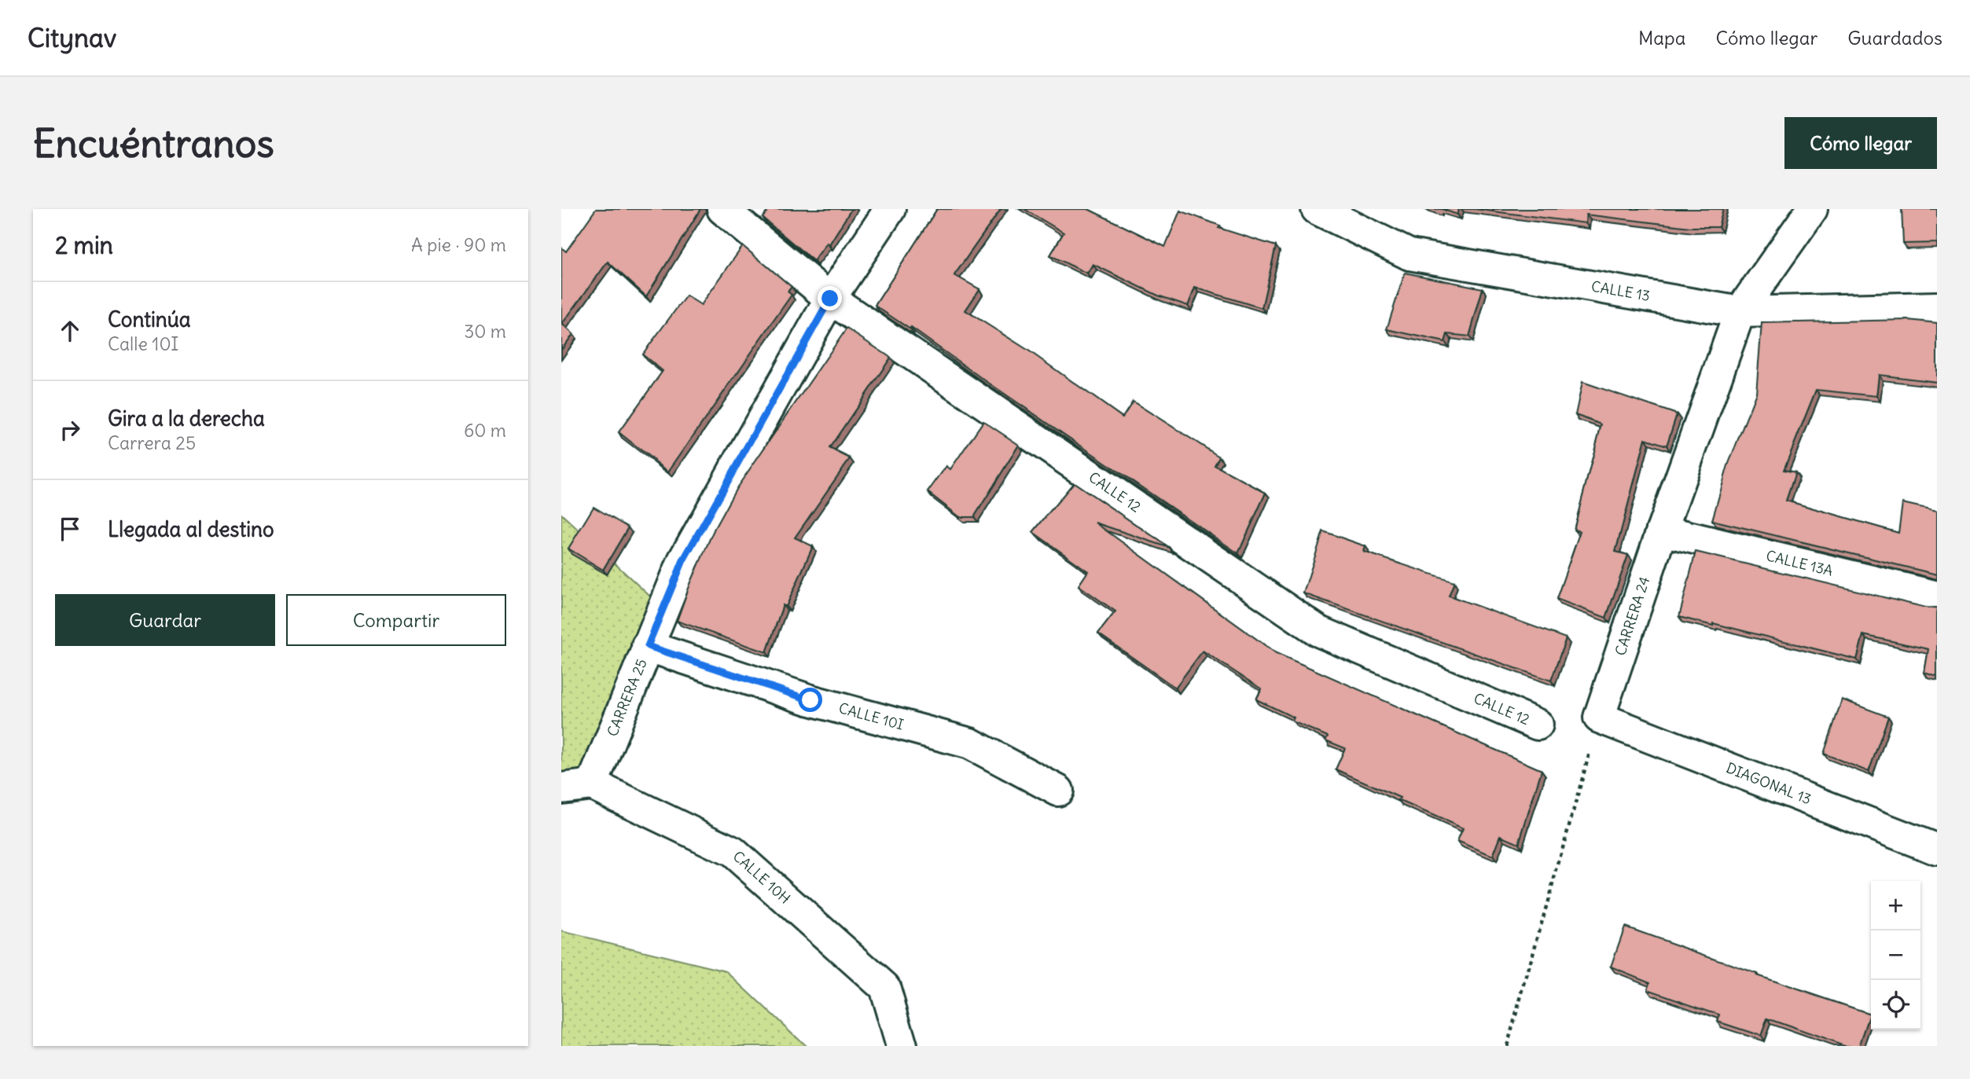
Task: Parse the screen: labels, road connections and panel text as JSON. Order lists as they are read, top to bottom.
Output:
{
  "streets": {
    "street": [
      "CALLE 13",
      "CALLE 12",
      "CALLE 13A",
      "CARRERA 24",
      "CARRERA 25",
      "CALLE 10I",
      "DIAGONAL 13",
      "CALLE 10H"
    ]
  },
  "crossings": [
    ["CALLE 13", "CARRERA 24"],
    ["CALLE 12", "CARRERA 25"],
    ["CALLE 13A", "CARRERA 24"],
    ["CARRERA 24", "DIAGONAL 13"],
    ["CARRERA 25", "CALLE 10I"],
    ["CARRERA 25", "CALLE 10H"]
  ],
  "page": {
    "header": "Citynav",
    "nav": ["Mapa", "Cómo llegar", "Guardados"],
    "buttons": [
      "Cómo llegar",
      ["Guardar", "Compartir"]
    ],
    "title": "Encuéntranos",
    "heading": ["2 min", "A pie · 90 m"],
    "list": [
      ["Continúa", "Calle 10I", "30 m"],
      ["Gira a la derecha", "Carrera 25", "60 m"],
      "Llegada al destino"
    ],
    "map_buttons": ["+", "−"]
  }
}
